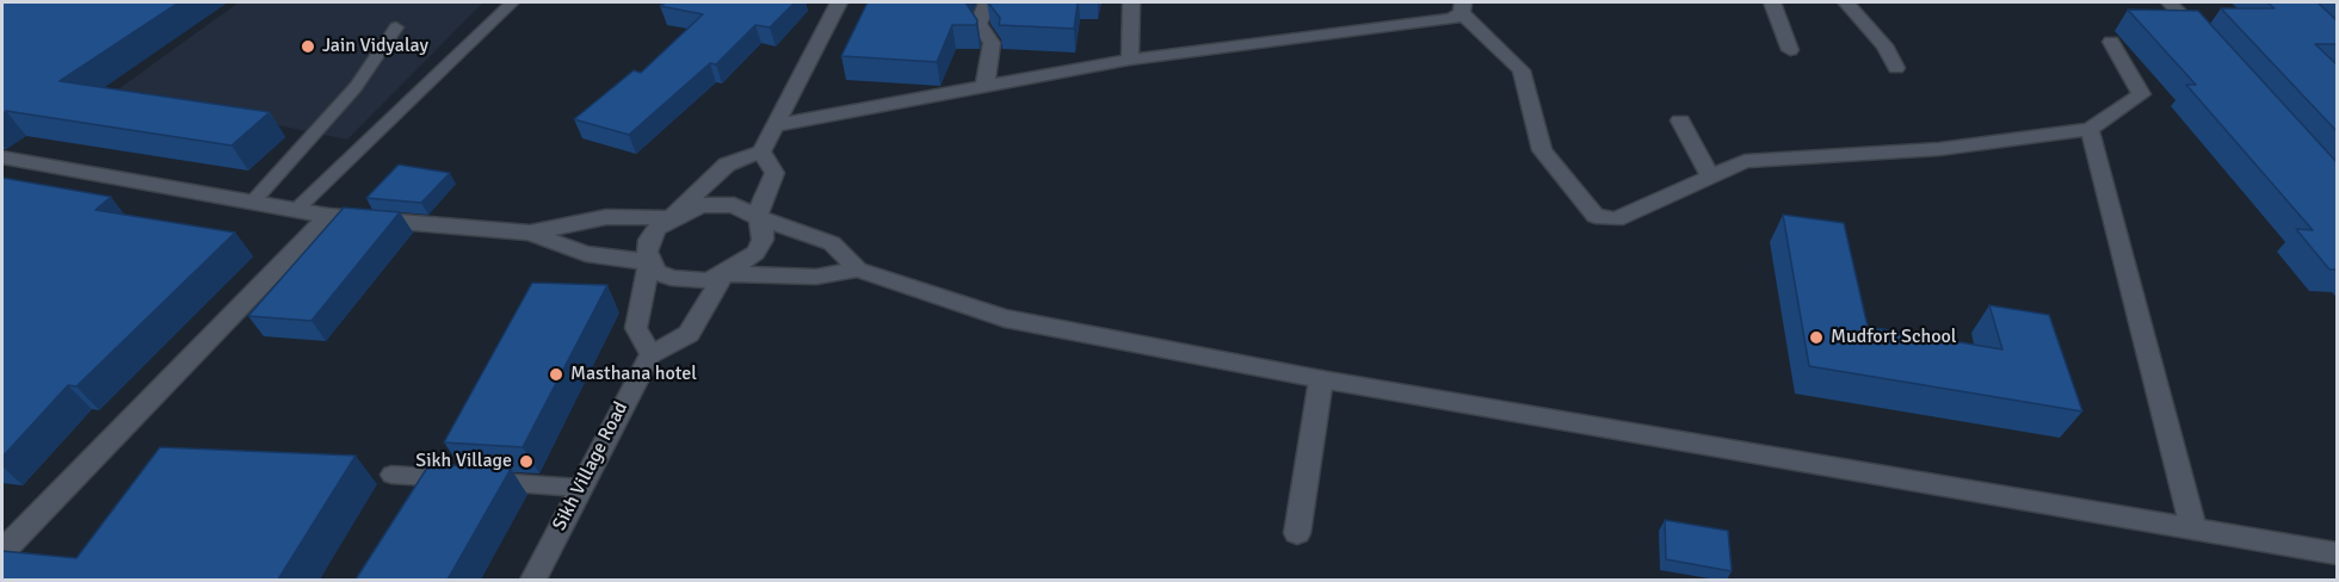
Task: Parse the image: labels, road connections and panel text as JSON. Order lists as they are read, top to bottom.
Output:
{
  "streets": {
    "street": ["Sikh Village Road"]
  },
  "places": [
    "Jain Vidyalay",
    "Mudfort School",
    "Masthana hotel",
    "Sikh Village"
  ]
}
